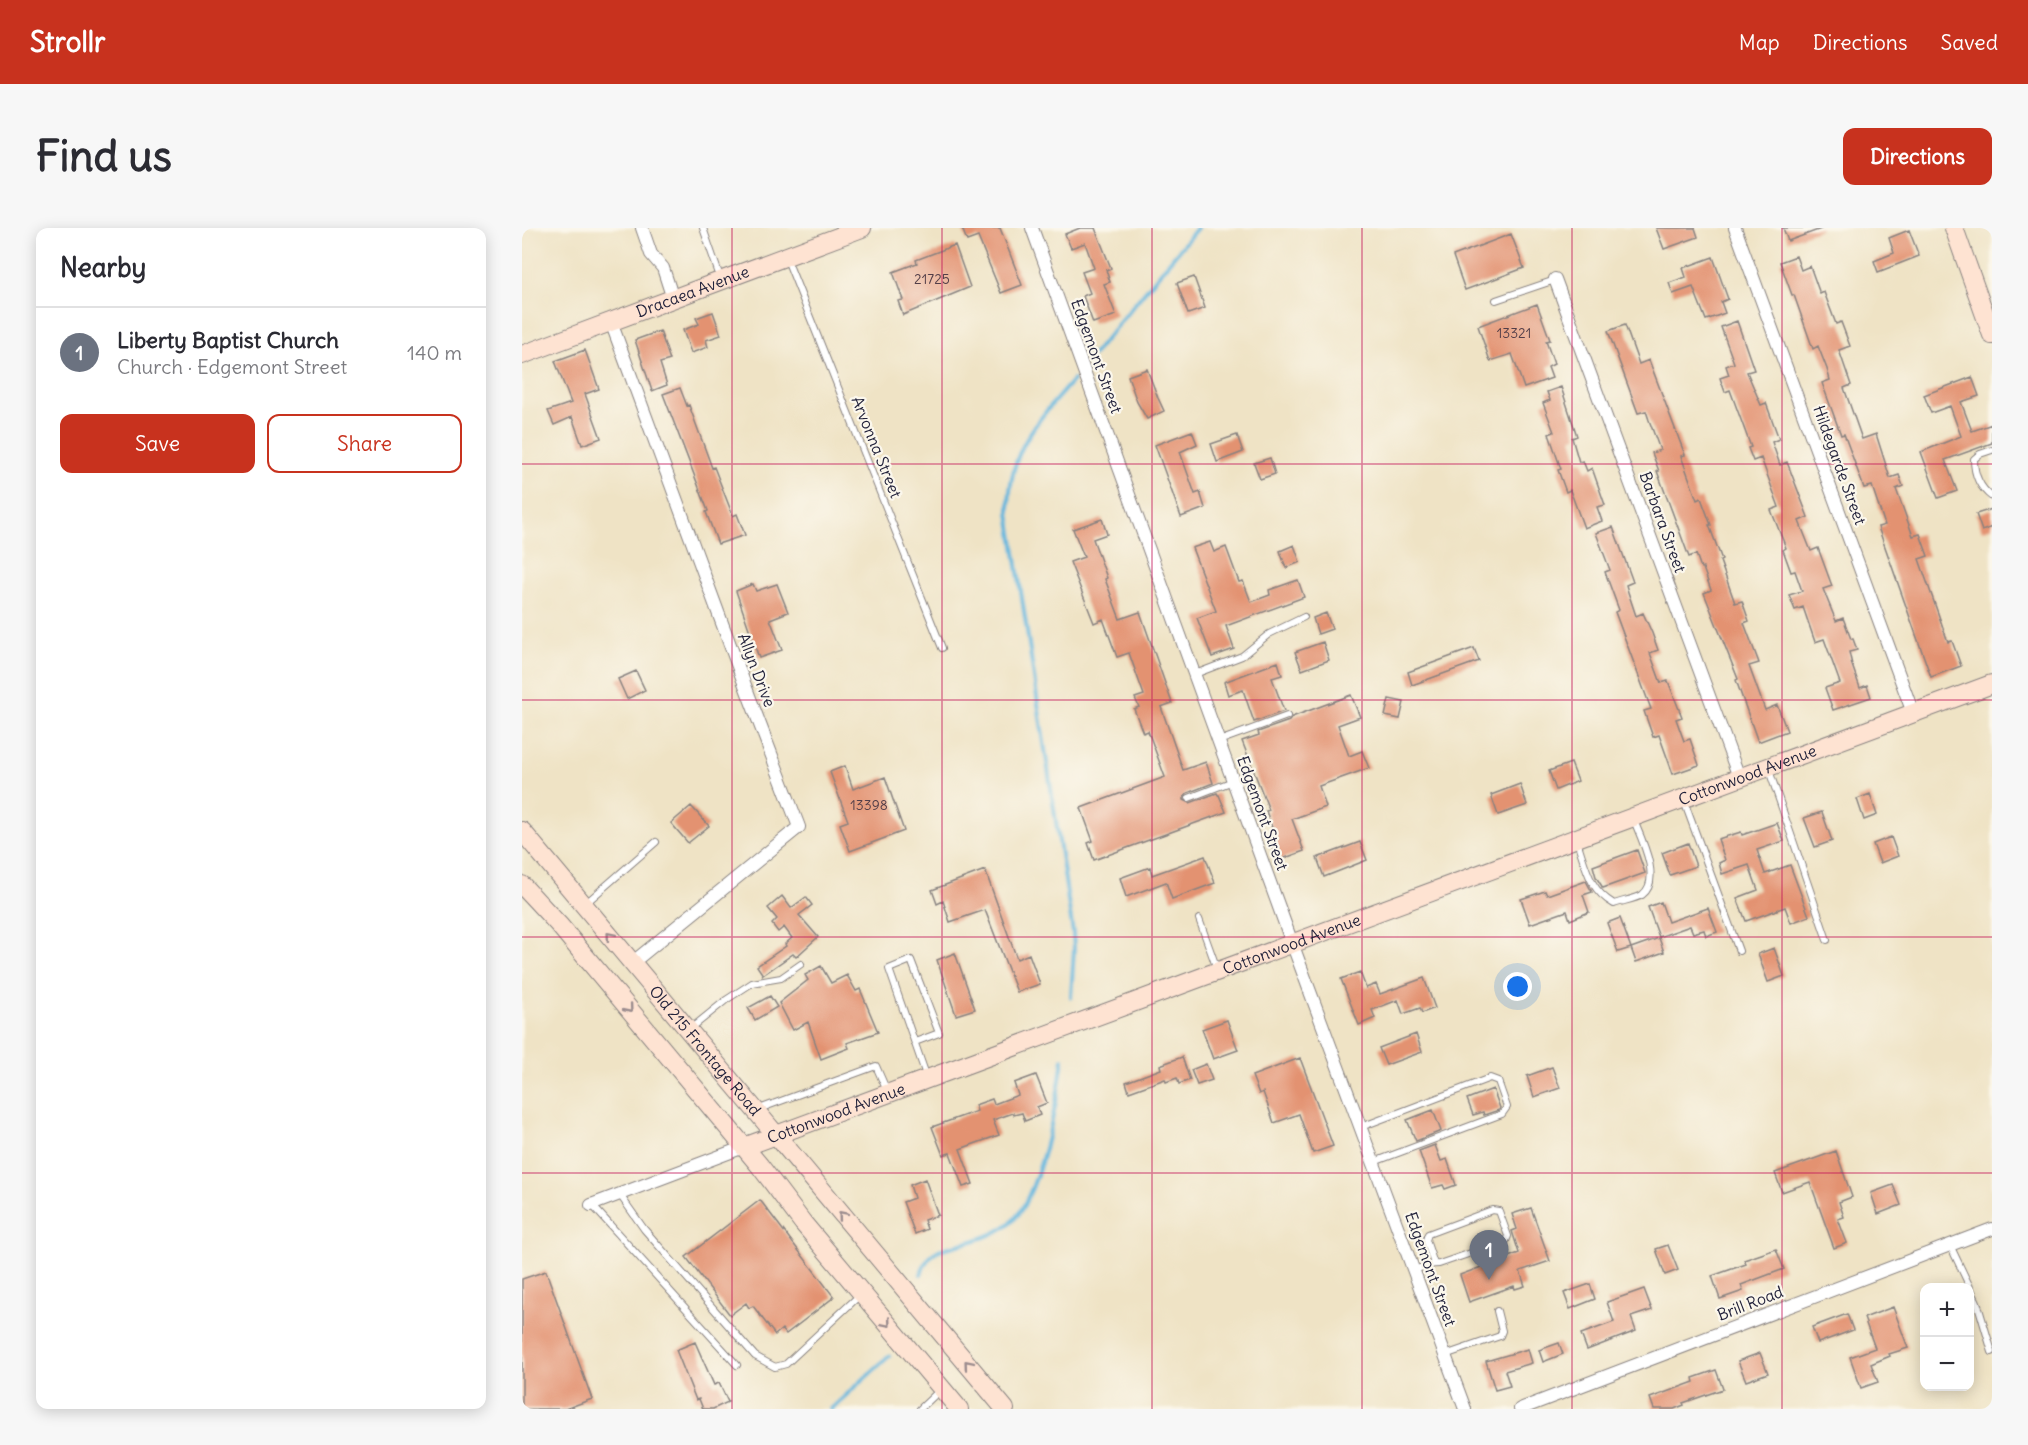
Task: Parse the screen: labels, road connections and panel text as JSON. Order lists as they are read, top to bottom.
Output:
{
  "streets": {
    "street": [
      "Dracaea Avenue",
      "Edgemont Street",
      "Hildegarde Street",
      "Barbara Street",
      "Allyn Drive",
      "Cottonwood Avenue",
      "Old 215 Frontage Road",
      "Brill Road"
    ],
    "lane": ["Arvonna Street"]
  },
  "crossings": [
    ["Dracaea Avenue", "Arvonna Street"],
    ["Dracaea Avenue", "Allyn Drive"],
    ["Edgemont Street", "Cottonwood Avenue"],
    ["Hildegarde Street", "Cottonwood Avenue"],
    ["Barbara Street", "Cottonwood Avenue"],
    ["Allyn Drive", "Old 215 Frontage Road"],
    ["Cottonwood Avenue", "Old 215 Frontage Road"]
  ],
  "house_numbers": ["21725", "13321", "13398"],
  "page": {
    "header": "Strollr",
    "nav": ["Map", "Directions", "Saved"],
    "buttons": [
      "Directions",
      ["Save", "Share"]
    ],
    "title": "Find us",
    "heading": "Nearby",
    "list": [
      {
        "mark": "1",
        "name": "Liberty Baptist Church",
        "note": "Church · Edgemont Street",
        "value": "140 m"
      }
    ],
    "pins": "1",
    "map_buttons": ["+", "−"]
  }
}
